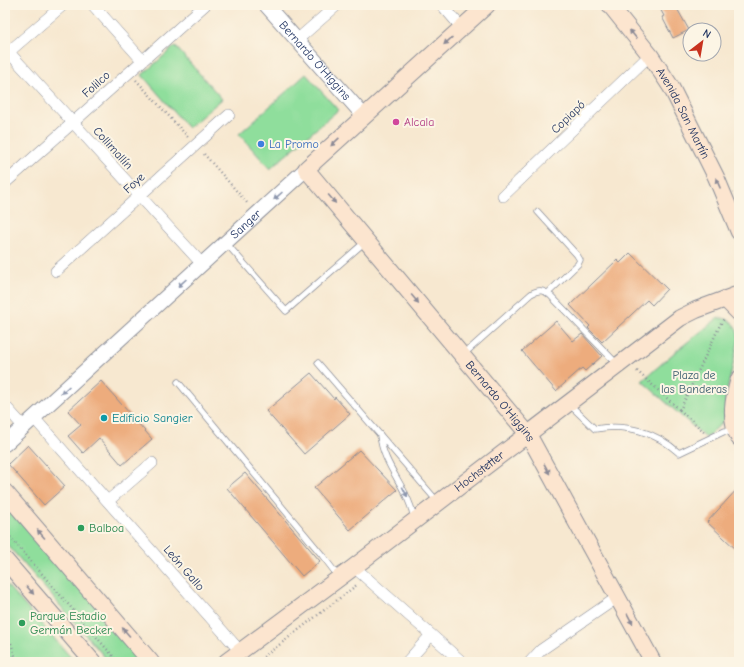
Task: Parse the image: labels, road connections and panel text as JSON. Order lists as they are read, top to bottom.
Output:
{
  "streets": {
    "main road": [
      "Bernardo O'Higgins",
      "Avenida San Martín",
      "Sanger",
      "Hochstetter"
    ],
    "street": [
      "Folilco",
      "Copiapó",
      "Collimallín",
      "Foye",
      "León Gallo"
    ]
  },
  "crossings": [
    ["Bernardo O'Higgins", "Sanger"],
    ["Bernardo O'Higgins", "Hochstetter"],
    ["Folilco", "Collimallín"],
    ["Avenida San Martín", "Copiapó"],
    ["Collimallín", "Foye"],
    ["Collimallín", "Sanger"],
    ["Sanger", "León Gallo"],
    ["Hochstetter", "León Gallo"]
  ],
  "one_way": ["Bernardo O'Higgins", "Avenida San Martín", "Sanger"],
  "parks": ["Plaza de las Banderas"],
  "places": [
    "Alcala",
    "La Promo",
    "Edificio Sangier",
    "Balboa",
    "Parque Estadio Germán Becker"
  ],
  "north": "top right"
}
